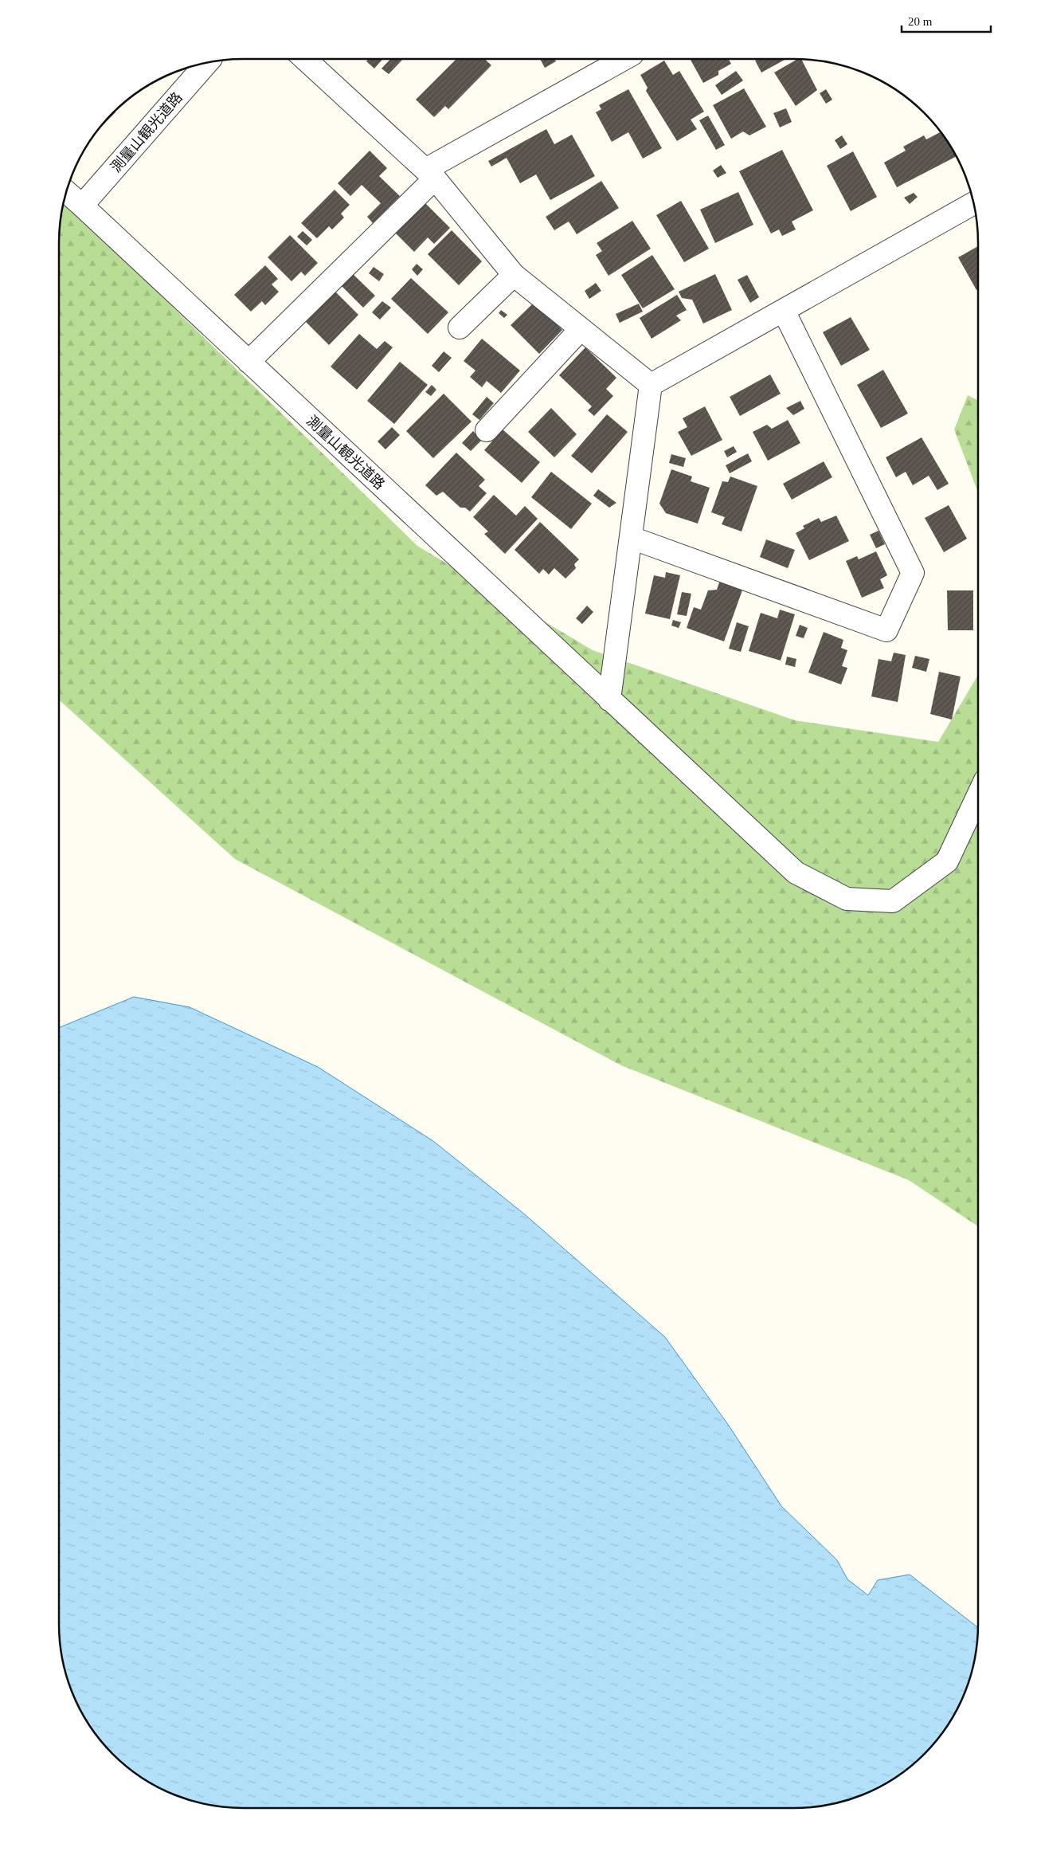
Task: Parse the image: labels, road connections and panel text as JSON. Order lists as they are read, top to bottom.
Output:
{
  "streets": {
    "street": ["測量山観光道路"]
  },
  "scale_bar": "20 m"
}
